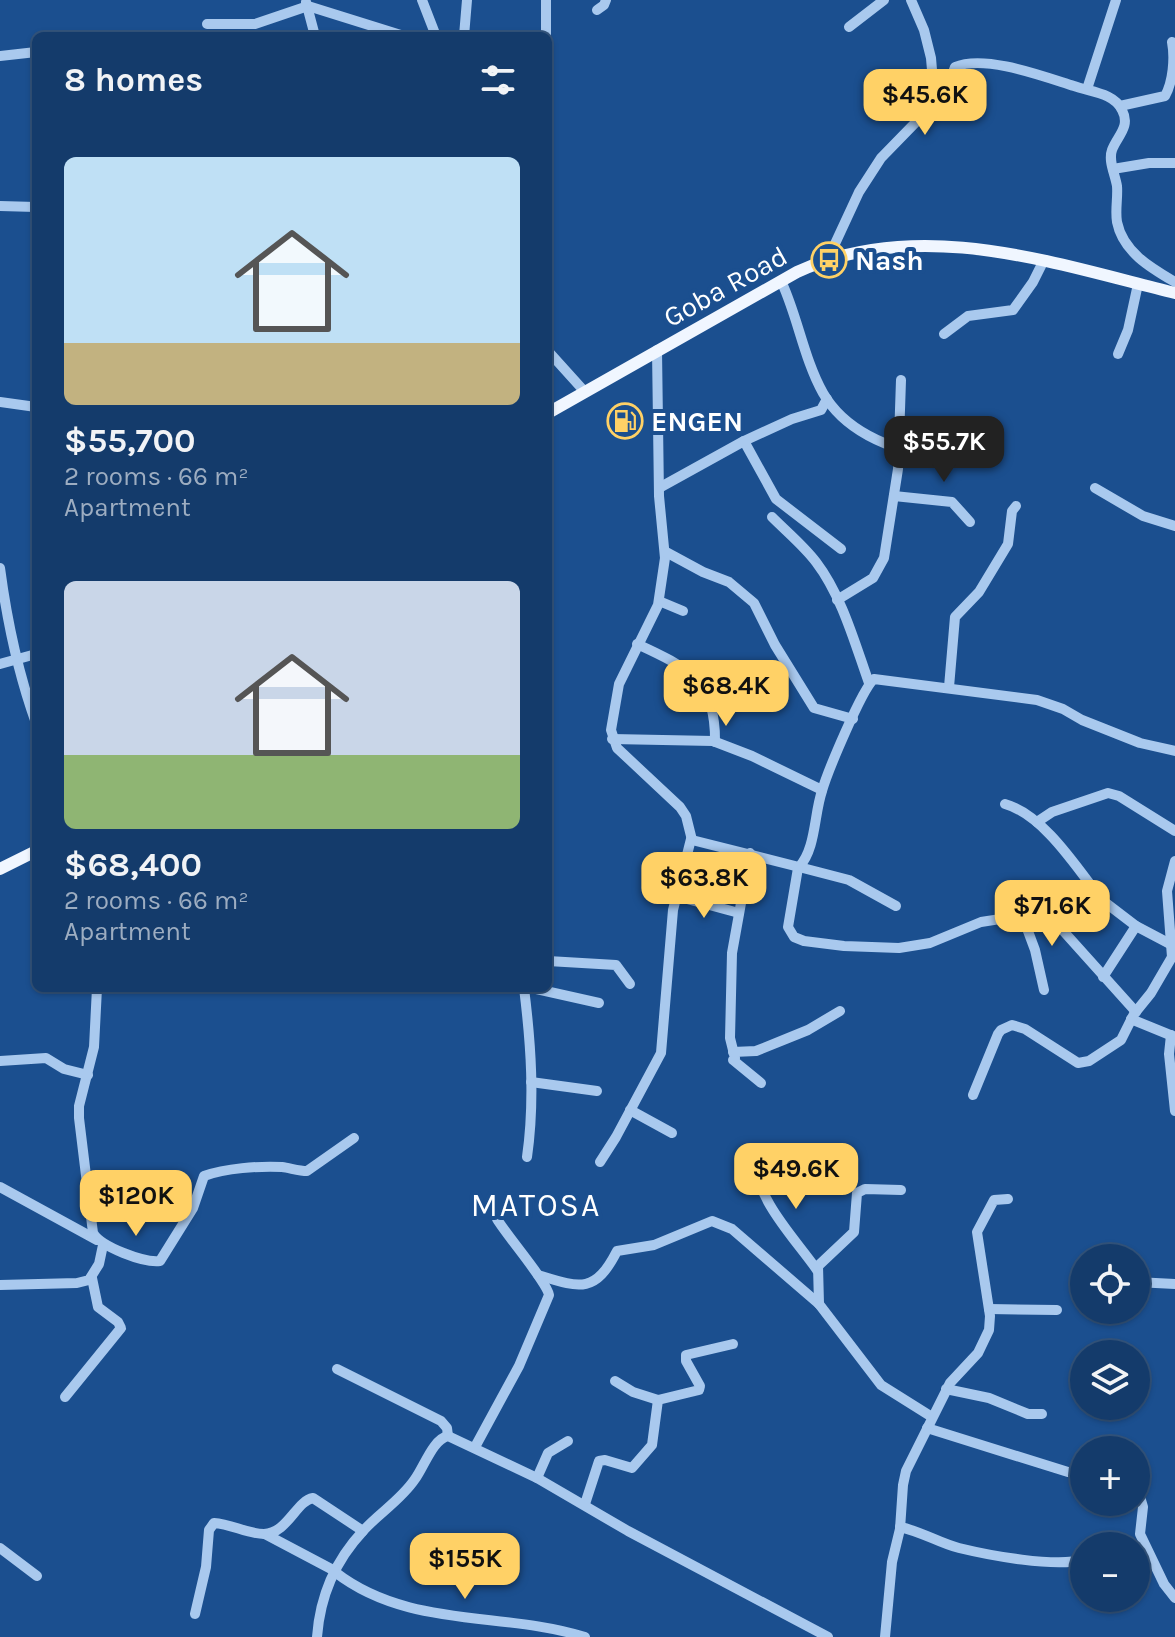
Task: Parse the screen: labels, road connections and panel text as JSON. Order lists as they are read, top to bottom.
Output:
{
  "streets": {
    "main road": ["Goba Road"]
  },
  "districts": ["MATOSA"],
  "places": {
    "bus stop": ["Nash"],
    "fuel station": ["ENGEN"]
  },
  "page": {
    "heading": "8 homes",
    "price": [
      "$45.6K",
      "$55.7K",
      "$68.4K",
      "$63.8K",
      "$71.6K",
      "$49.6K",
      "$120K",
      "$155K"
    ],
    "list": [
      {
        "name": "$55,700",
        "note": "2 rooms · 66 m² · Apartment"
      },
      {
        "name": "$68,400",
        "note": "2 rooms · 66 m² · Apartment"
      }
    ],
    "map_buttons": ["+", "−"]
  }
}
